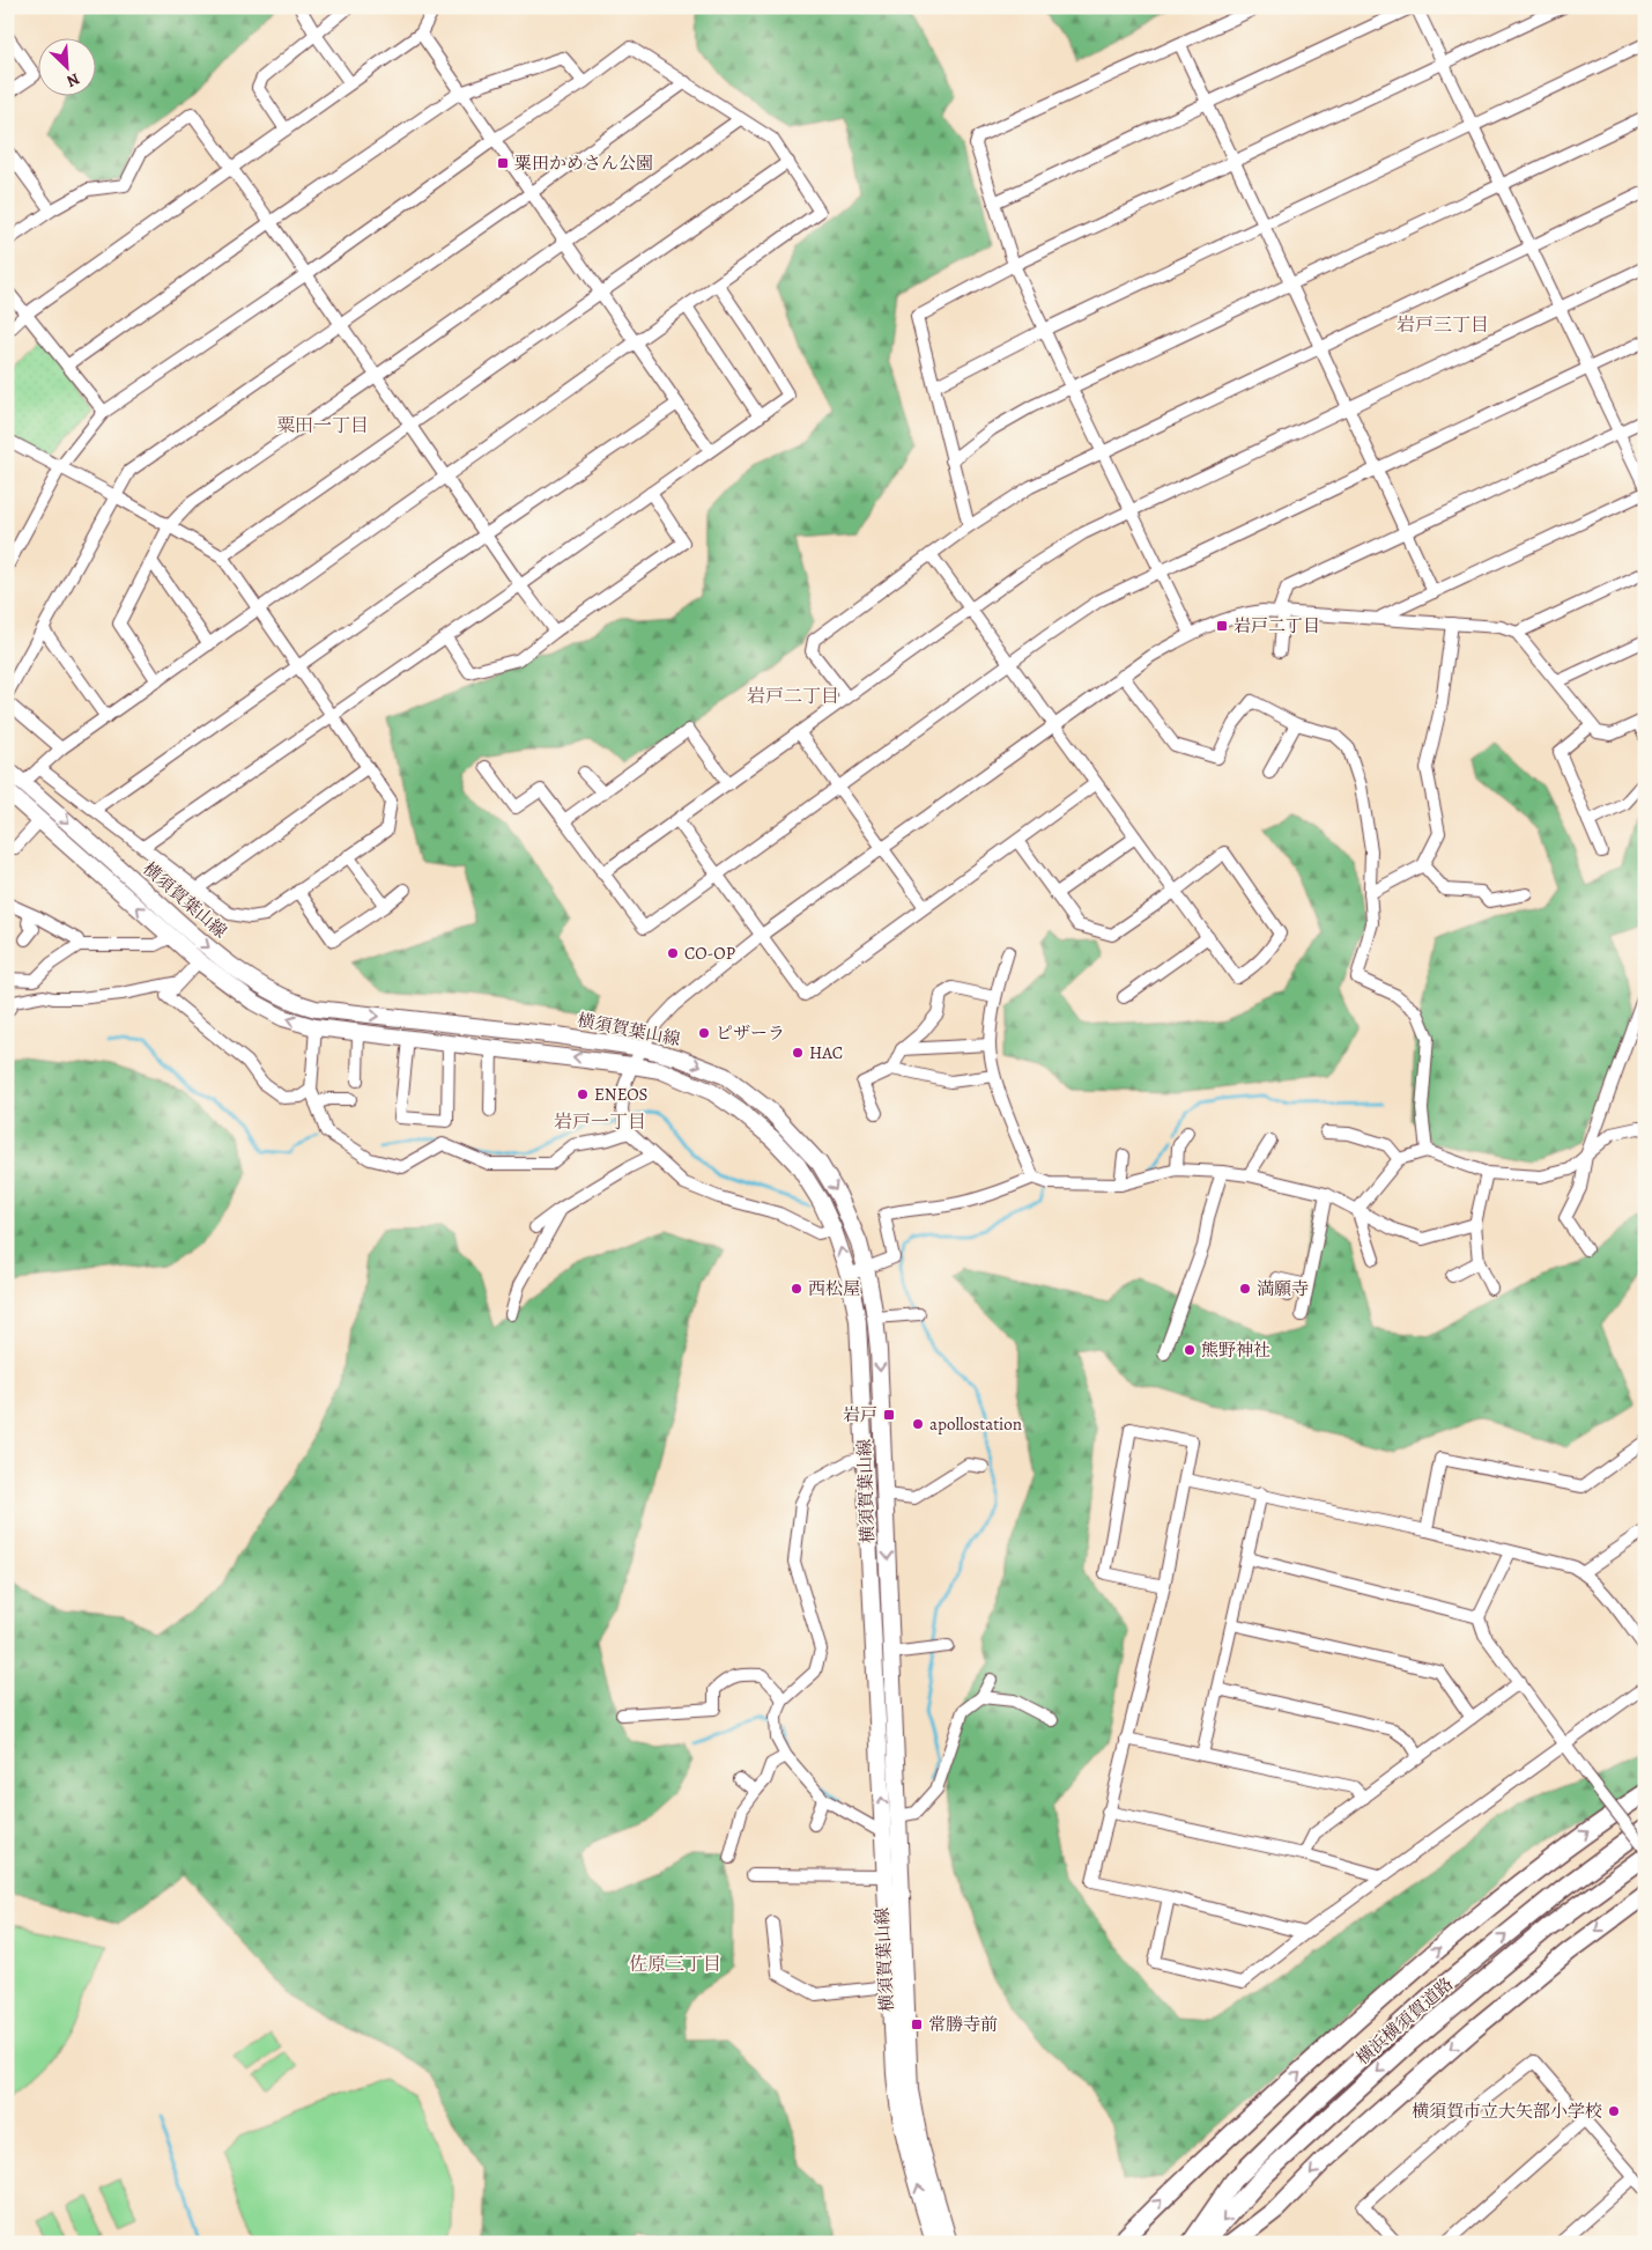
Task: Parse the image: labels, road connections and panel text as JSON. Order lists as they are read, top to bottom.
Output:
{
  "streets": {
    "highway": ["横浜横須賀道路"],
    "main road": ["横須賀葉山線"]
  },
  "districts": [
    "岩戸三丁目",
    "粟田一丁目",
    "岩戸二丁目",
    "岩戸一丁目",
    "佐原三丁目"
  ],
  "places": {
    "transit": [
      "粟田かめさん公園",
      "岩戸二丁目",
      "岩戸",
      "常勝寺前"
    ],
    "other": [
      "CO-OP",
      "ピザーラ",
      "HAC",
      "ENEOS",
      "西松屋",
      "満願寺",
      "熊野神社",
      "apollostation",
      "横須賀市立大矢部小学校"
    ]
  },
  "north": "bottom right"
}
